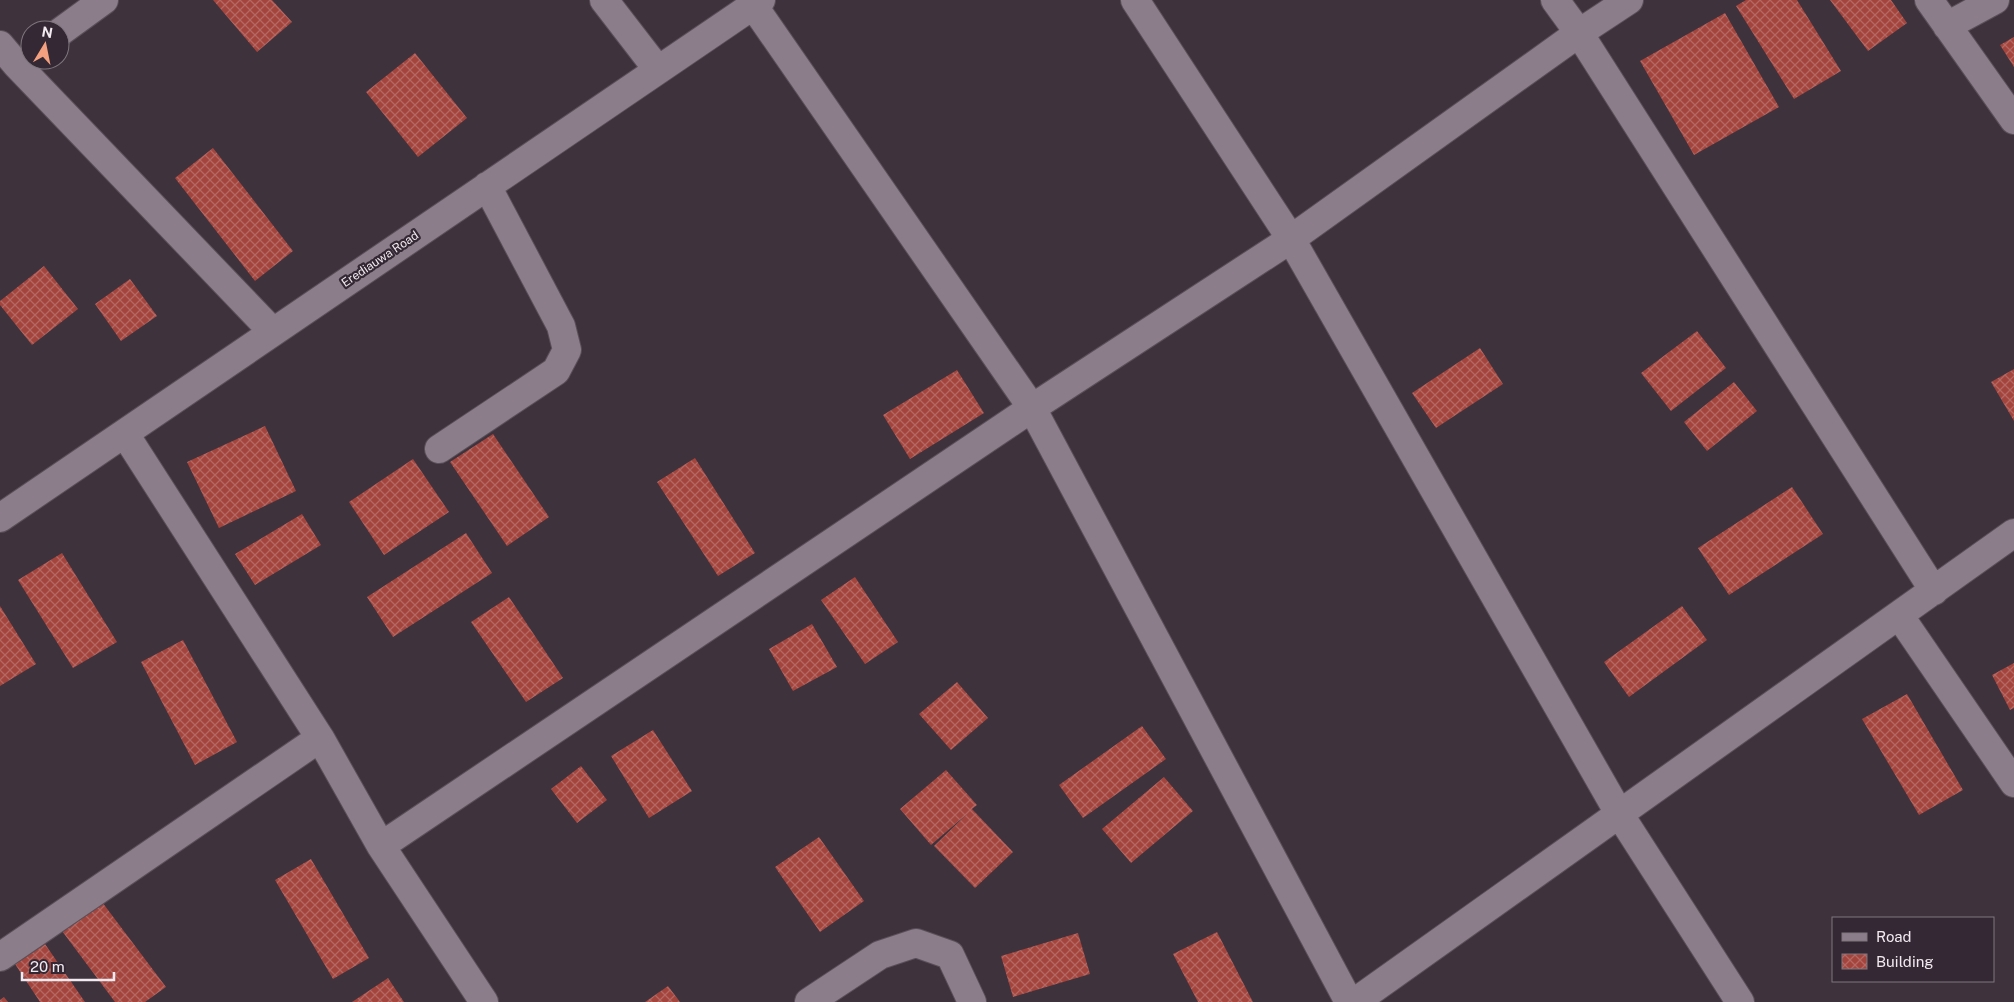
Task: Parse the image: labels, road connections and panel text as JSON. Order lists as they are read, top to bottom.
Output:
{
  "streets": {
    "street": ["Erediauwa Road"]
  },
  "legend": ["Road", "Building"],
  "scale_bar": "20 m",
  "north": "top"
}
